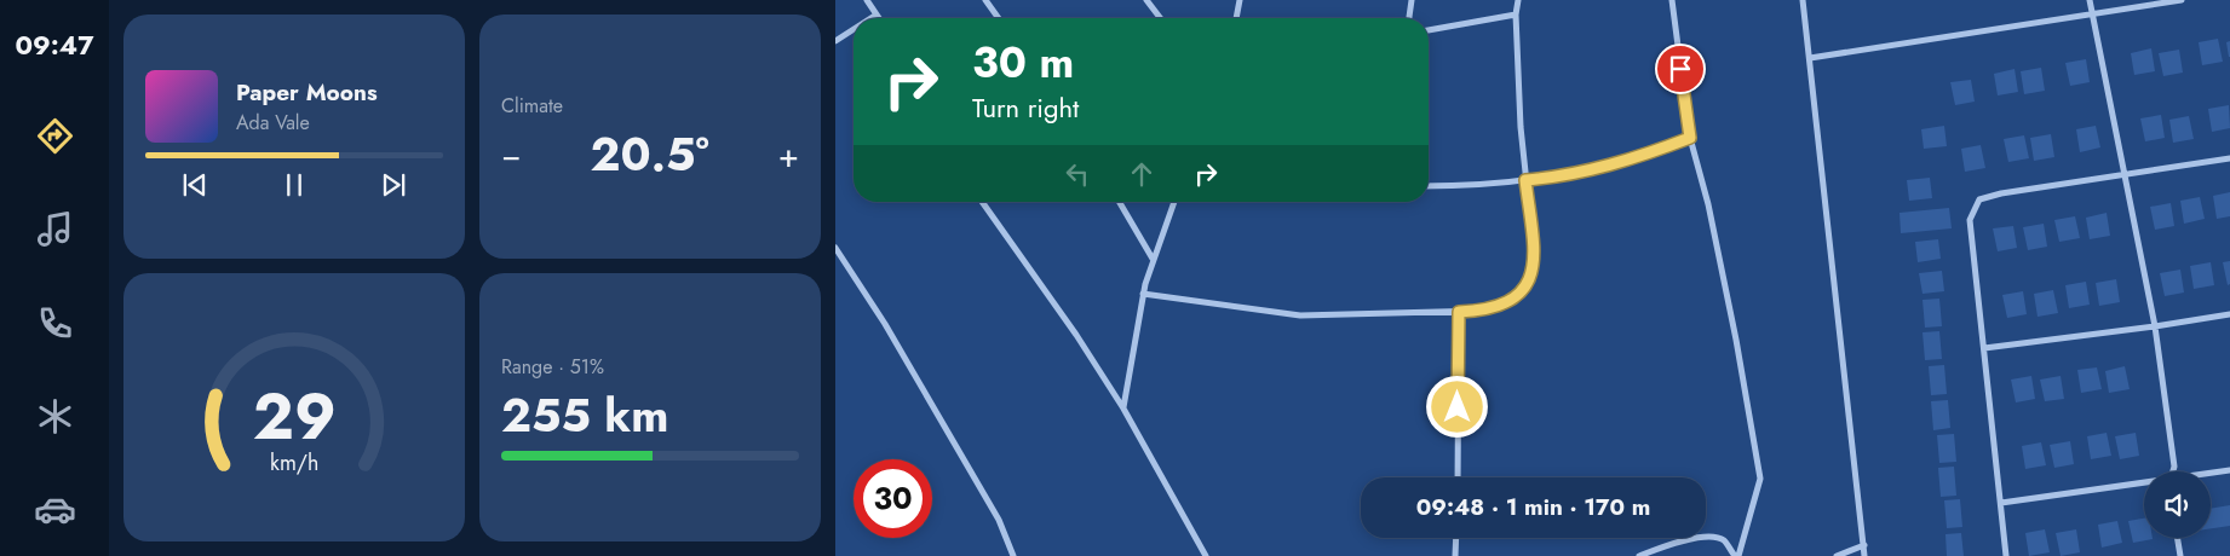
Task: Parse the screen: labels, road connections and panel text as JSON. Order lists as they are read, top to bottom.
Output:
{
  "page": {
    "tabs": "09:47",
    "tile": [
      "Climate",
      ["Range · 51%", "255 km"]
    ],
    "turn": ["30 m", "Turn right"],
    "song": ["Paper Moons", "Ada Vale"],
    "heat": ["−", "20.5°", "+"],
    "limit": "30",
    "trip": "09:48 · 1 min · 170 m",
    "gauge": ["29", "km/h"]
  }
}
